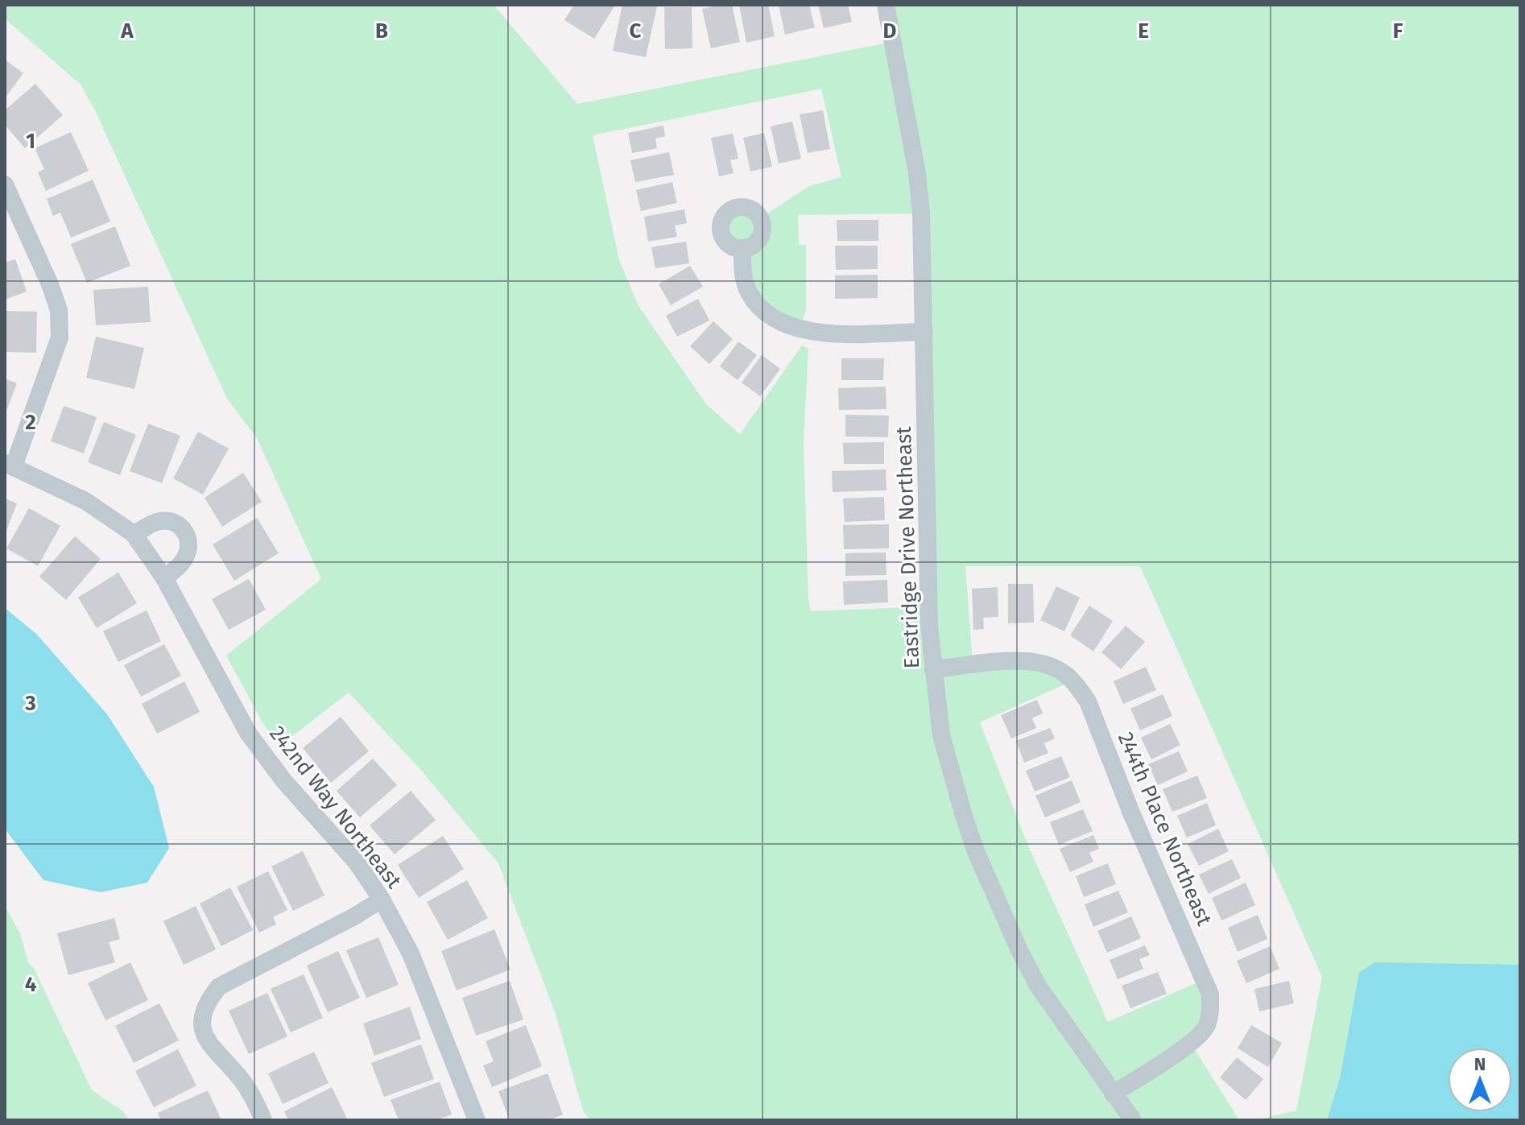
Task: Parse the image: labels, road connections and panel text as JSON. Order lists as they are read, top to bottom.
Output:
{
  "streets": {
    "street": ["Eastridge Drive Northeast", "242nd Way Northeast", "244th Place Northeast"]
  },
  "crossings": [
    ["Eastridge Drive Northeast", "244th Place Northeast"]
  ],
  "north": "top",
  "grid": {
    "columns": [
      "A",
      "B",
      "C",
      "D",
      "E",
      "F"
    ],
    "rows": [
      "1",
      "2",
      "3",
      "4"
    ]
  }
}
